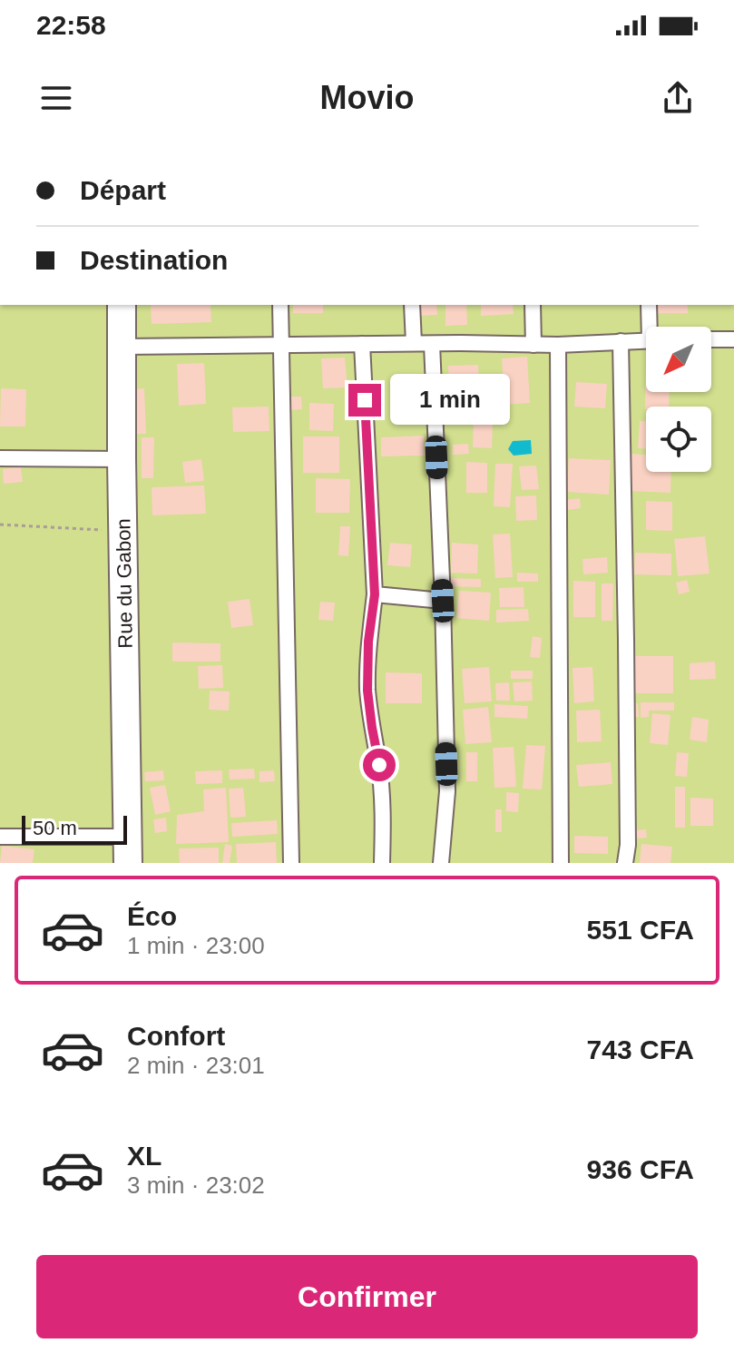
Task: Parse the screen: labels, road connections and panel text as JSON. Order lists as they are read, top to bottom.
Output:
{
  "streets": {
    "highway": ["Rue du Gabon"]
  },
  "scale_bar": "50 m",
  "north": "bottom left",
  "page": {
    "status": "22:58",
    "header": "Movio",
    "banner": ["Départ", "Destination"],
    "bubble": "1 min",
    "scale": "50 m",
    "list": [
      {
        "name": "Éco",
        "note": "1 min · 23:00",
        "value": "551 CFA"
      },
      {
        "name": "Confort",
        "note": "2 min · 23:01",
        "value": "743 CFA"
      },
      {
        "name": "XL",
        "note": "3 min · 23:02",
        "value": "936 CFA"
      }
    ],
    "buttons": "Confirmer"
  }
}
